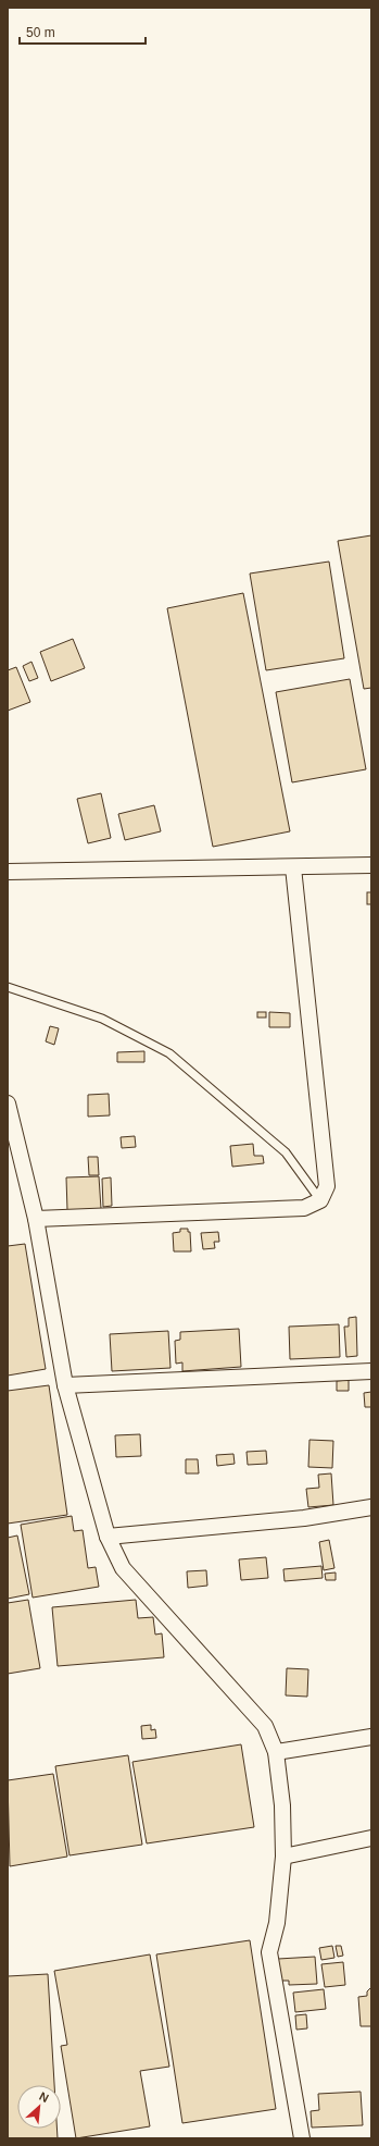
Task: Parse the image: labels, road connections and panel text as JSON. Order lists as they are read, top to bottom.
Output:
{
  "scale_bar": "50 m",
  "north": "top right"
}
